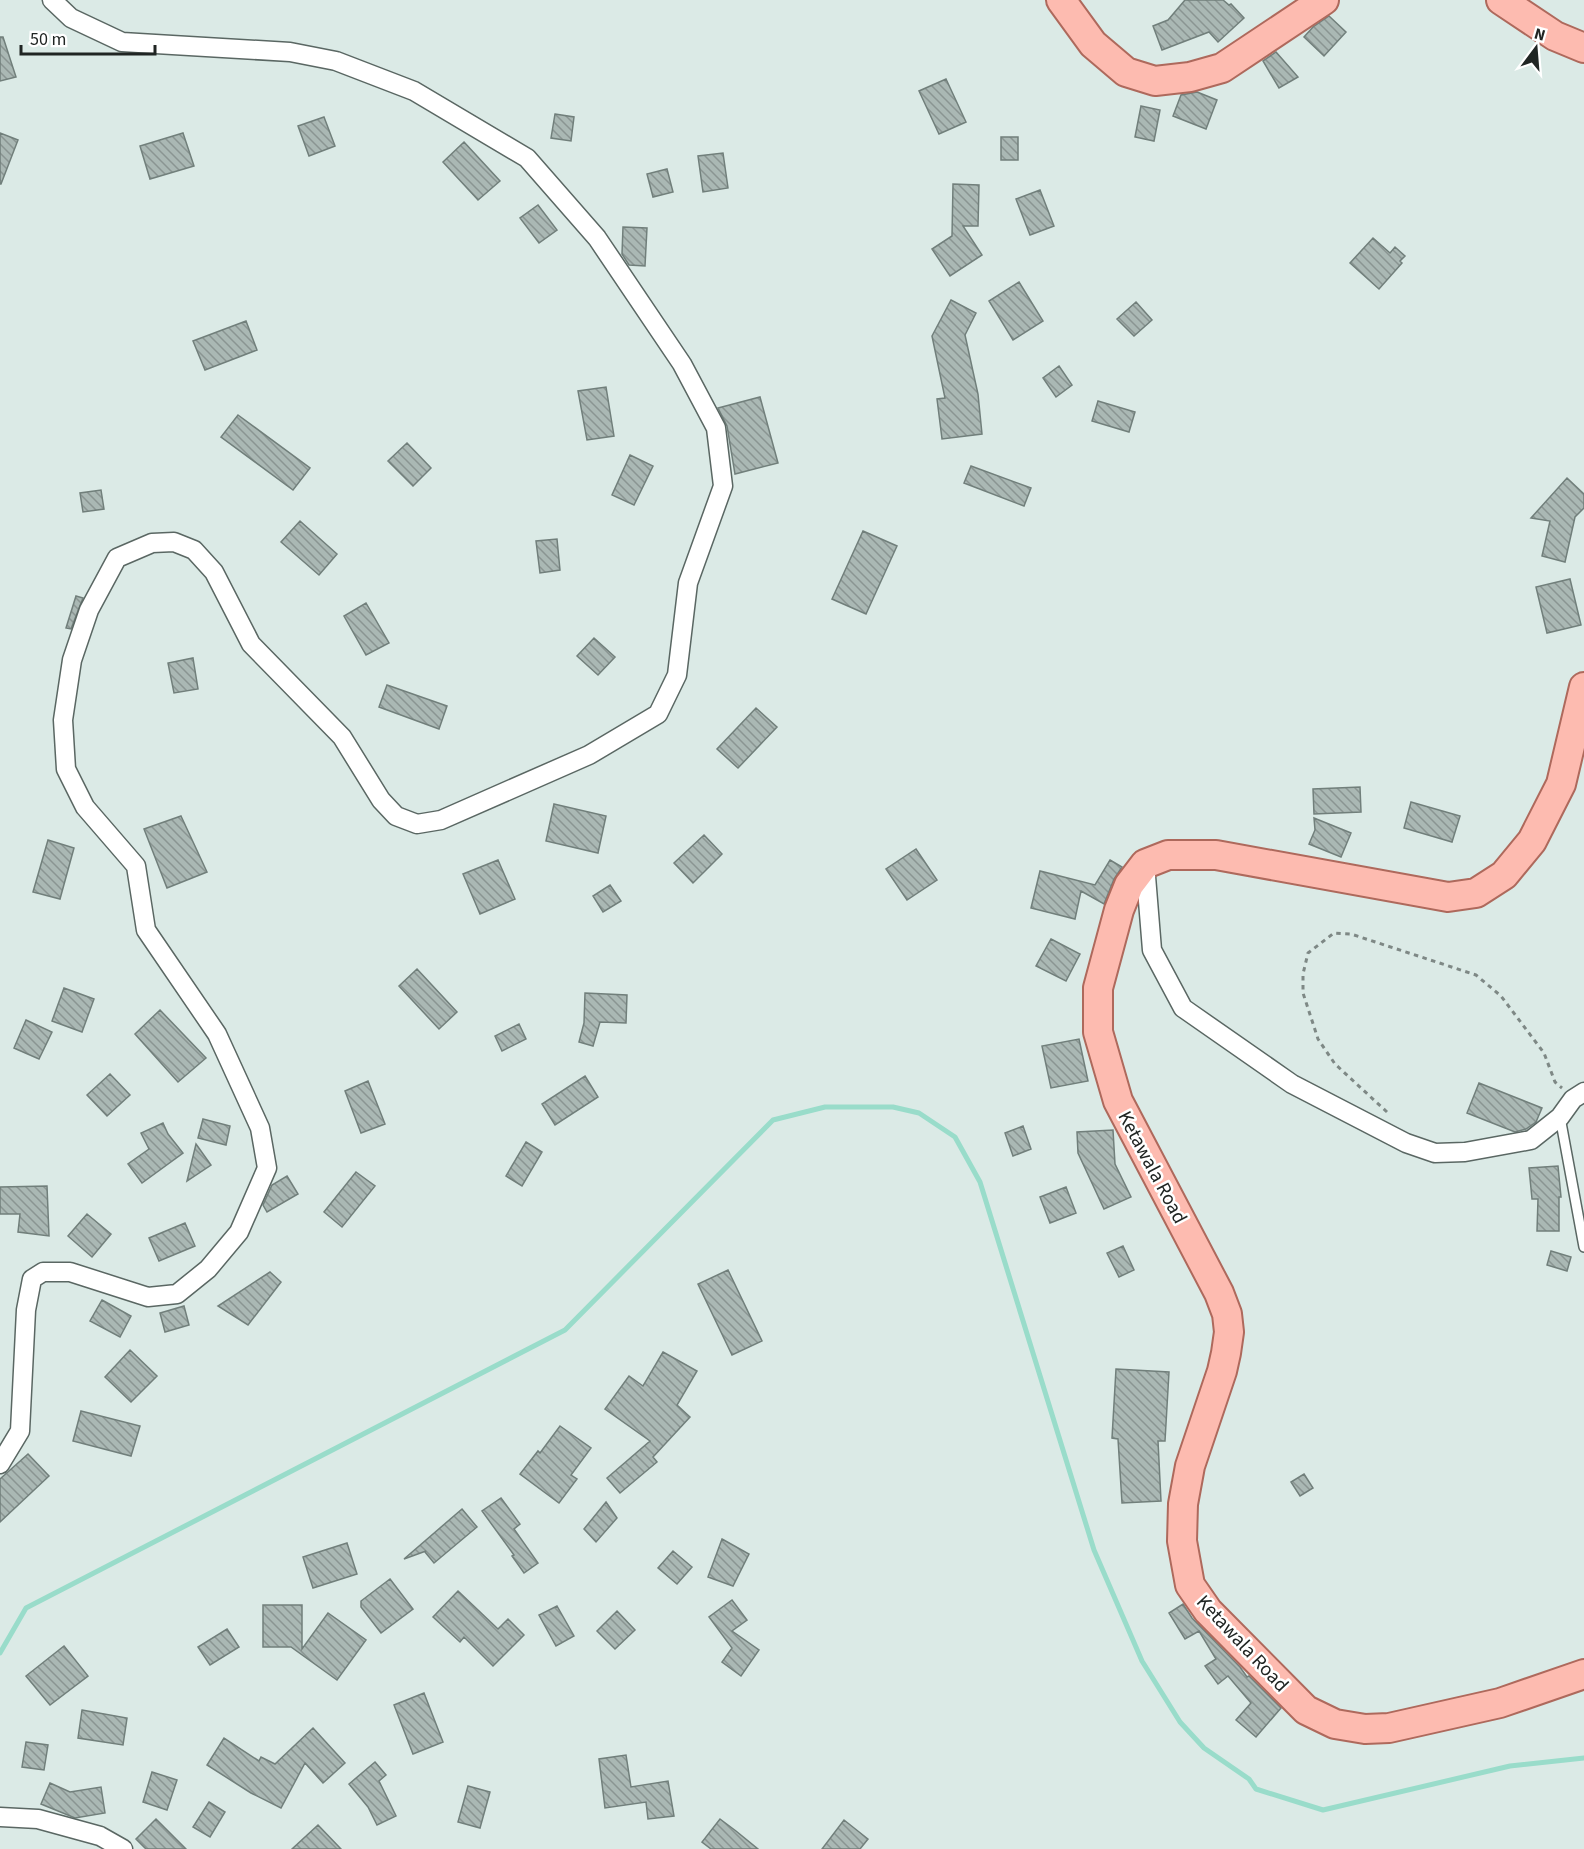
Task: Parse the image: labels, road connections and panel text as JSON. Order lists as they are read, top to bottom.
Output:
{
  "streets": {
    "main road": ["Ketawala Road"]
  },
  "scale_bar": "50 m",
  "north": "top"
}
